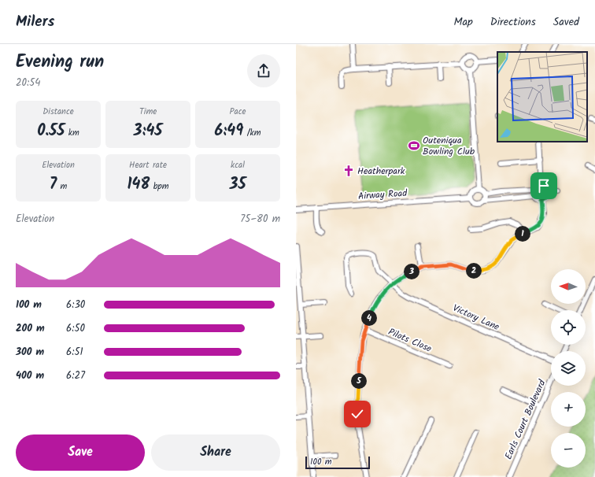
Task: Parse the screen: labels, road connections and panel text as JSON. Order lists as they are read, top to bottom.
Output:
{
  "streets": {
    "street": [
      "Airway Road",
      "Victory Lane",
      "Pilots Close",
      "Earls Court Boulevard"
    ]
  },
  "places": {
    "sports": ["Outeniqua Bowling Club"],
    "church": ["Heatherpark"]
  },
  "scale_bar": "100 m",
  "north": "left",
  "page": {
    "header": "Milers",
    "nav": ["Map", "Directions", "Saved"],
    "heading": ["Evening run", "20:54"],
    "stats": [
      ["Distance", "0.55 km"],
      ["Time", "3:45"],
      ["Pace", "6:49 /km"],
      ["Elevation", "7 m"],
      ["Heart rate", "148 bpm"],
      ["kcal", "35"]
    ],
    "chart": ["Elevation", "75–80 m"],
    "pins": [
      "1",
      "2",
      "3",
      "4",
      "5"
    ],
    "map_buttons": ["+", "−"],
    "list": [
      {
        "name": "100 m",
        "note": "6:30"
      },
      {
        "name": "200 m",
        "note": "6:50"
      },
      {
        "name": "300 m",
        "note": "6:51"
      },
      {
        "name": "400 m",
        "note": "6:27"
      }
    ],
    "buttons": ["Save", "Share"],
    "scale": "100 m"
  }
}
